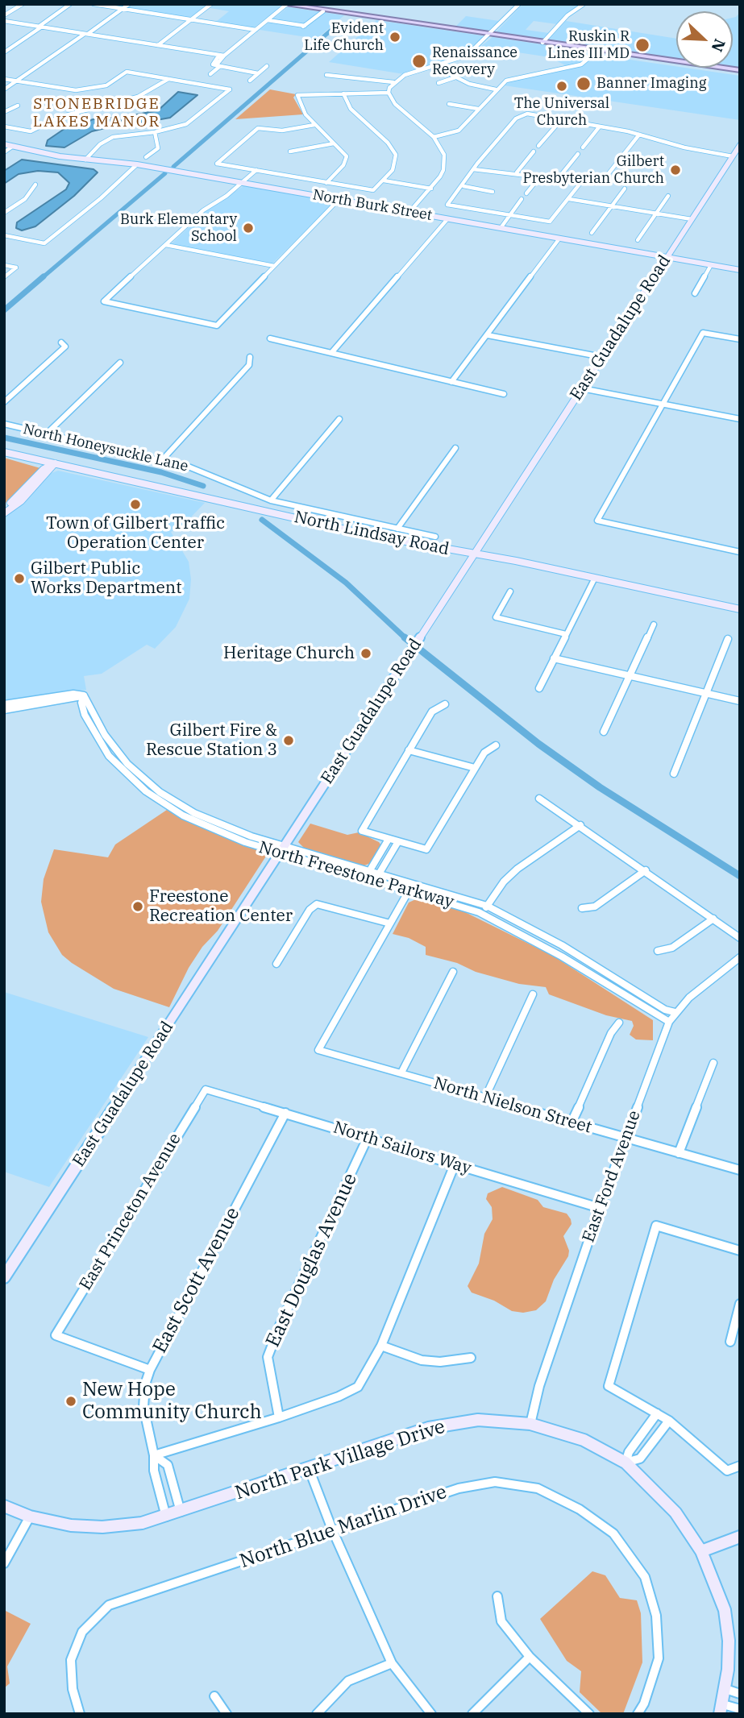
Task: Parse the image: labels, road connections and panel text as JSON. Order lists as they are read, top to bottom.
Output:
{
  "streets": {
    "main road": [
      "North Burk Street",
      "East Guadalupe Road",
      "North Lindsay Road",
      "North Park Village Drive"
    ],
    "street": [
      "North Honeysuckle Lane",
      "North Freestone Parkway",
      "North Nielson Street",
      "North Sailors Way",
      "East Ford Avenue",
      "East Princeton Avenue",
      "East Douglas Avenue",
      "East Scott Avenue",
      "North Blue Marlin Drive"
    ]
  },
  "crossings": [
    ["North Burk Street", "East Guadalupe Road"],
    ["East Guadalupe Road", "North Lindsay Road"],
    ["East Guadalupe Road", "North Freestone Parkway"],
    ["North Freestone Parkway", "East Ford Avenue"],
    ["North Nielson Street", "East Ford Avenue"],
    ["North Sailors Way", "East Ford Avenue"],
    ["North Sailors Way", "East Princeton Avenue"],
    ["North Sailors Way", "East Douglas Avenue"],
    ["North Sailors Way", "East Scott Avenue"],
    ["East Ford Avenue", "North Park Village Drive"],
    ["East Princeton Avenue", "East Scott Avenue"],
    ["East Scott Avenue", "North Park Village Drive"]
  ],
  "districts": ["STONEBRIDGE LAKES MANOR"],
  "places": [
    "Evident Life Church",
    "Ruskin R Lines III MD",
    "Renaissance Recovery",
    "Banner Imaging",
    "The Universal Church",
    "Gilbert Presbyterian Church",
    "Burk Elementary School",
    "Town of Gilbert Traffic Operation Center",
    "Gilbert Public Works Department",
    "Heritage Church",
    "Gilbert Fire & Rescue Station 3",
    "Freestone Recreation Center",
    "New Hope Community Church"
  ],
  "north": "bottom right"
}
